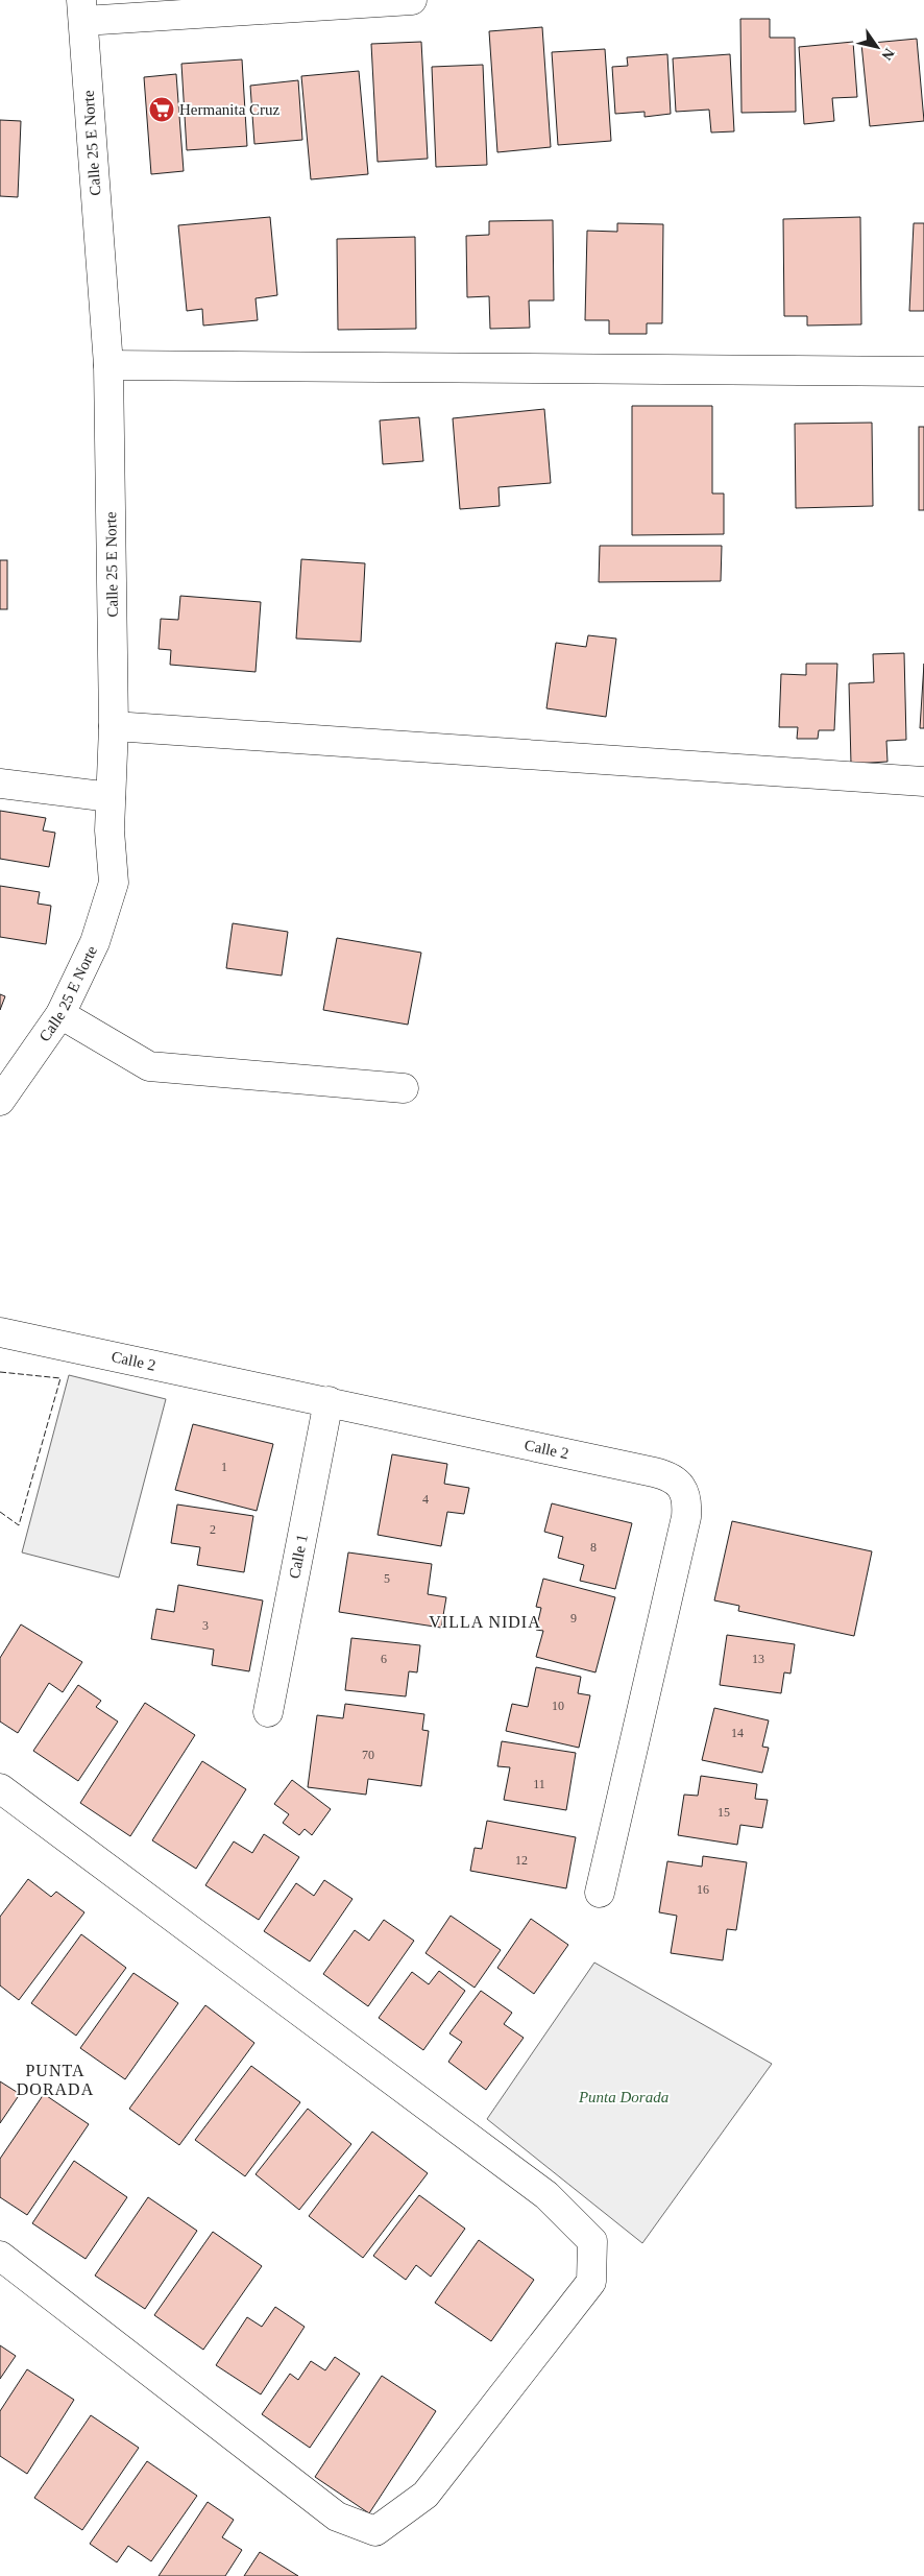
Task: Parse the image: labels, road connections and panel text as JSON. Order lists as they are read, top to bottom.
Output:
{
  "streets": {
    "street": ["Calle 25 E Norte", "Calle 2", "Calle 1"]
  },
  "crossings": [
    ["Calle 2", "Calle 1"]
  ],
  "districts": ["VILLA NIDIA", "PUNTA DORADA"],
  "parks": ["Punta Dorada"],
  "places": {
    "supermarket": ["Hermanita Cruz"]
  },
  "house_numbers": [
    "1",
    "4",
    "2",
    "8",
    "5",
    "9",
    "3",
    "6",
    "13",
    "10",
    "14",
    "70",
    "11",
    "15",
    "12",
    "16"
  ],
  "north": "bottom right"
}
